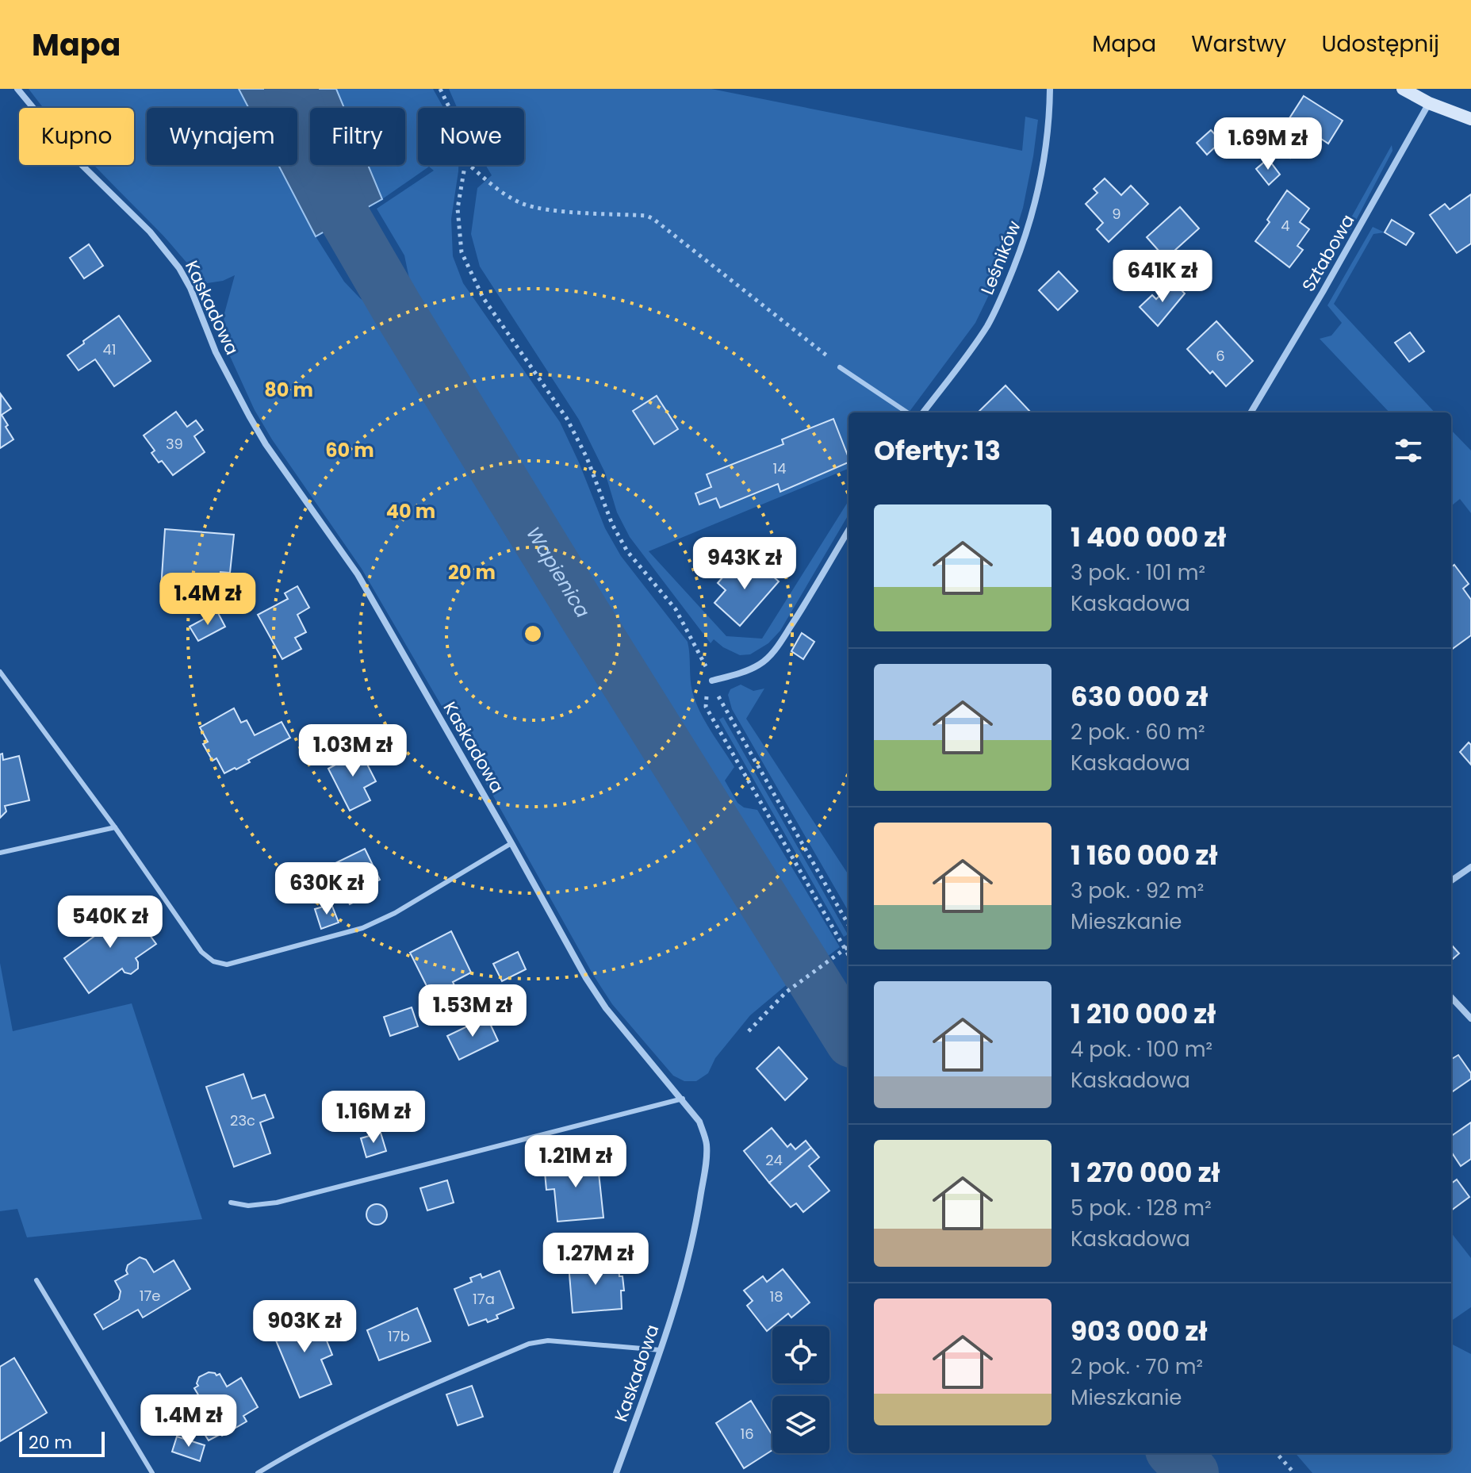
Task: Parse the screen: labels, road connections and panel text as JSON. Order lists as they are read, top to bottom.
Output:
{
  "streets": {
    "street": ["Sztabowa", "Leśników", "Kaskadowa"]
  },
  "water": ["Wapienica"],
  "house_numbers": [
    "9",
    "4",
    "41",
    "6",
    "39",
    "14",
    "23c",
    "24",
    "17e",
    "18",
    "17a",
    "17b",
    "16"
  ],
  "scale_bar": "20 m",
  "page": {
    "header": "Mapa",
    "nav": ["Mapa", "Warstwy", "Udostępnij"],
    "chip": [
      "Kupno",
      "Wynajem",
      "Filtry",
      "Nowe"
    ],
    "price": [
      "1.69M zł",
      "641K zł",
      "943K zł",
      "1.4M zł",
      "1.03M zł",
      "630K zł",
      "540K zł",
      "1.53M zł",
      "1.16M zł",
      "1.21M zł",
      "1.27M zł",
      "903K zł",
      "1.4M zł"
    ],
    "heading": "Oferty: 13",
    "list": [
      {
        "name": "1 400 000 zł",
        "note": "3 pok. · 101 m² · Kaskadowa"
      },
      {
        "name": "630 000 zł",
        "note": "2 pok. · 60 m² · Kaskadowa"
      },
      {
        "name": "1 160 000 zł",
        "note": "3 pok. · 92 m² · Mieszkanie"
      },
      {
        "name": "1 210 000 zł",
        "note": "4 pok. · 100 m² · Kaskadowa"
      },
      {
        "name": "1 270 000 zł",
        "note": "5 pok. · 128 m² · Kaskadowa"
      },
      {
        "name": "903 000 zł",
        "note": "2 pok. · 70 m² · Mieszkanie"
      }
    ],
    "scale": "20 m"
  },
  "rings": [
    "80 m",
    "60 m",
    "40 m",
    "20 m"
  ]
}
